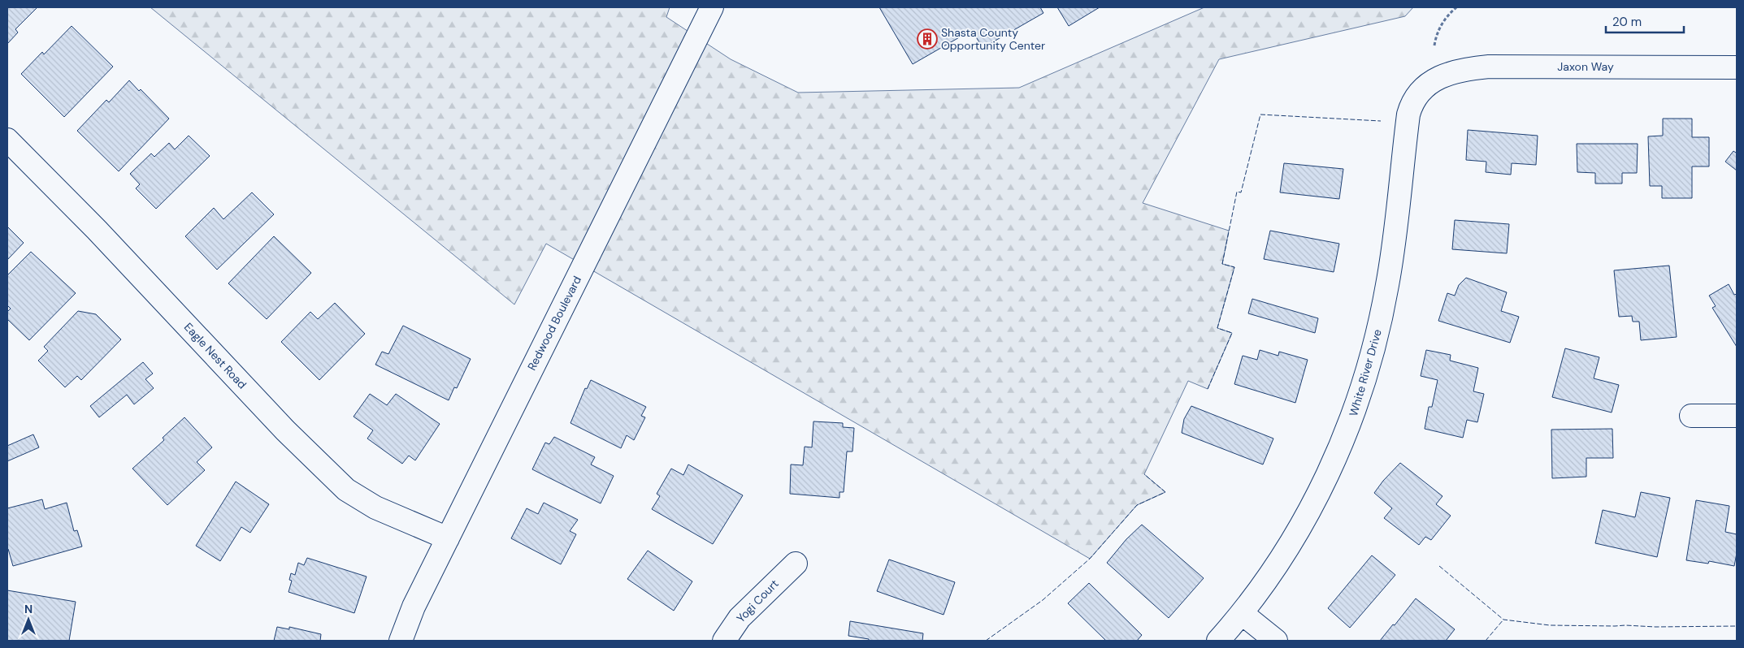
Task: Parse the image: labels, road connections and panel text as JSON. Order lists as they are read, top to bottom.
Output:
{
  "streets": {
    "street": [
      "Jaxon Way",
      "Redwood Boulevard",
      "Eagle Nest Road",
      "White River Drive",
      "Yogi Court"
    ]
  },
  "crossings": [
    ["Jaxon Way", "White River Drive"],
    ["Redwood Boulevard", "Eagle Nest Road"]
  ],
  "places": {
    "building": ["Shasta County Opportunity Center"]
  },
  "scale_bar": "20 m",
  "north": "top"
}
